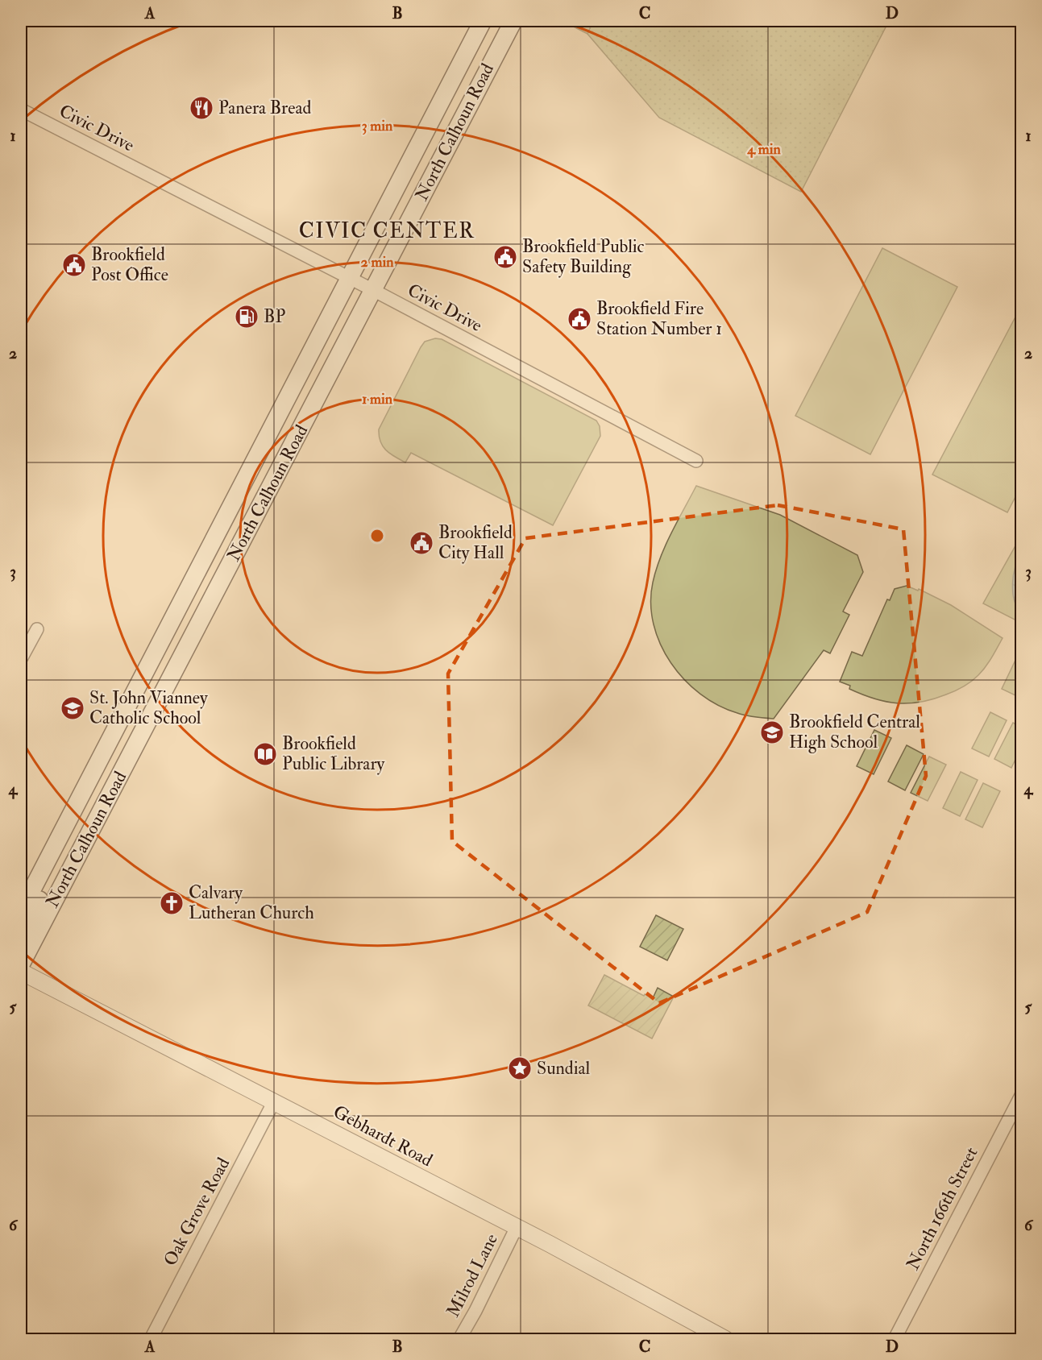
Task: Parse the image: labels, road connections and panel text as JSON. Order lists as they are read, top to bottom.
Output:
{
  "streets": {
    "main road": ["North Calhoun Road"],
    "street": [
      "Civic Drive",
      "Gebhardt Road",
      "North 166th Street",
      "Oak Grove Road",
      "Milrod Lane"
    ]
  },
  "crossings": [
    ["Civic Drive", "North Calhoun Road"],
    ["Gebhardt Road", "Oak Grove Road"],
    ["Gebhardt Road", "Milrod Lane"]
  ],
  "districts": ["CIVIC CENTER"],
  "places": {
    "restaurant": ["Panera Bread"],
    "public building": [
      "Brookfield Public Safety Building",
      "Brookfield Post Office",
      "Brookfield Fire Station Number 1",
      "Brookfield City Hall"
    ],
    "fuel station": ["BP"],
    "school or university": ["St. John Vianney Catholic School", "Brookfield Central High School"],
    "library": ["Brookfield Public Library"],
    "church": ["Calvary Lutheran Church"],
    "place": ["Sundial"]
  },
  "grid": {
    "columns": [
      "A",
      "B",
      "C",
      "D"
    ],
    "rows": [
      "1",
      "2",
      "3",
      "4",
      "5",
      "6"
    ]
  },
  "rings": [
    "3 min",
    "4 min",
    "2 min",
    "1 min"
  ]
}
